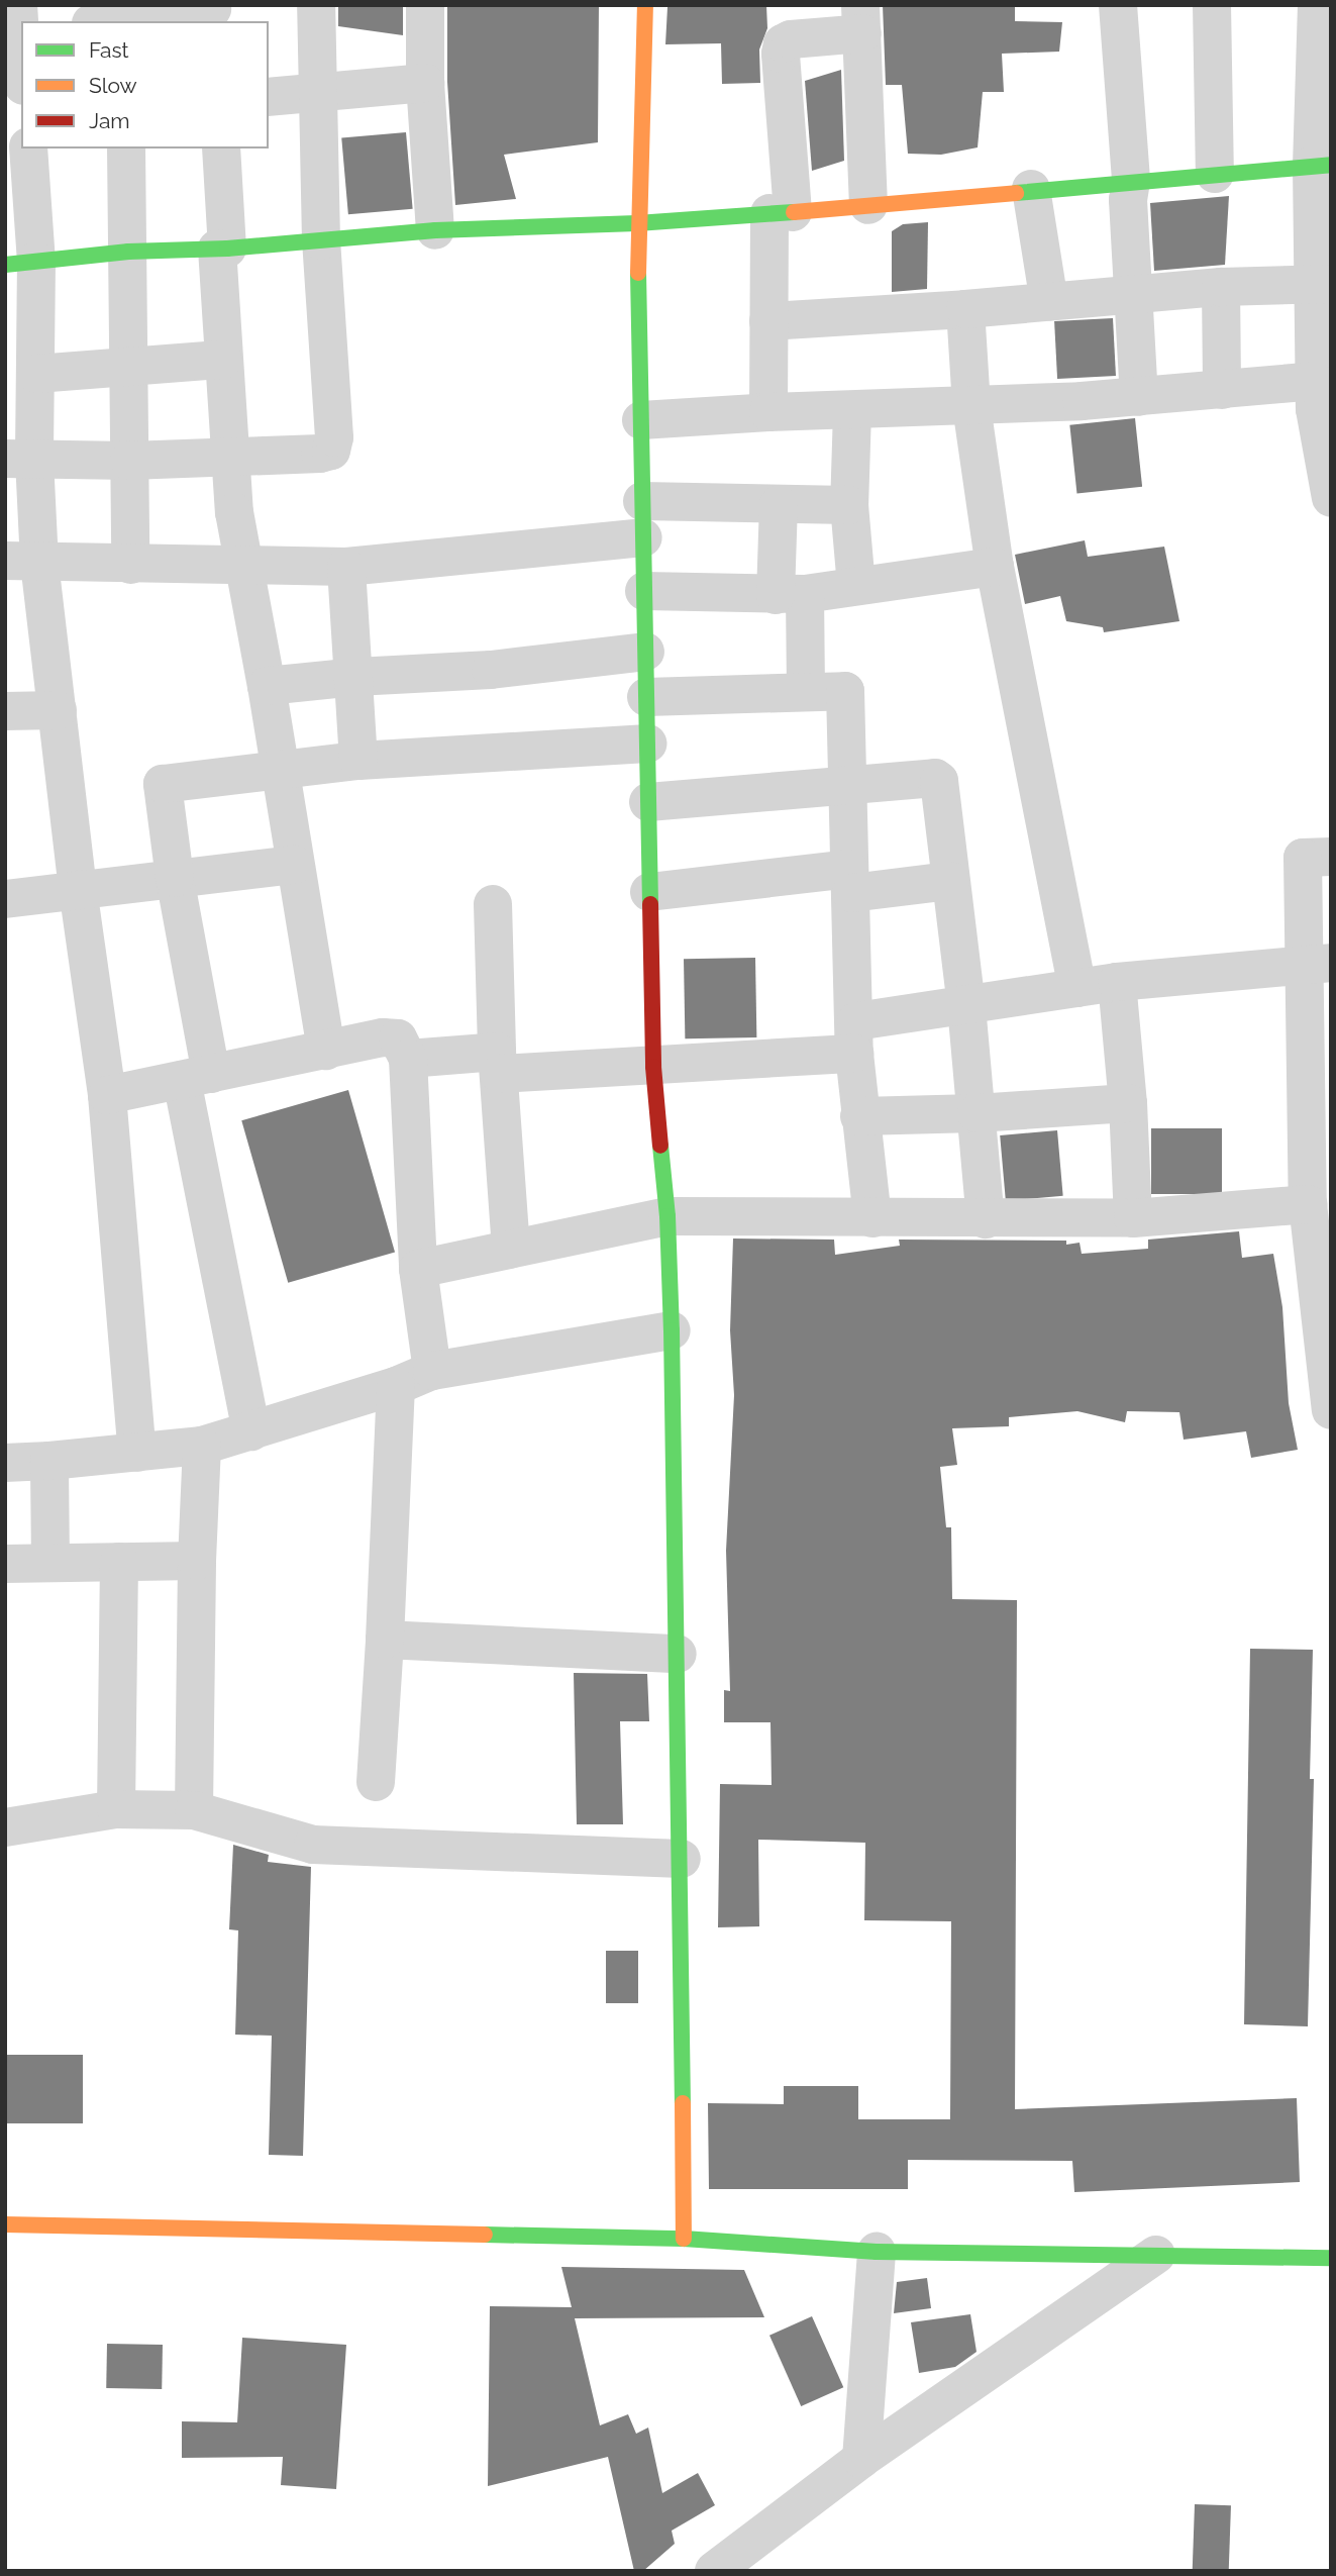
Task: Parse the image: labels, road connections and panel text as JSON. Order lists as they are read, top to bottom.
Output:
{
  "legend": ["Fast", "Slow", "Jam"]
}
